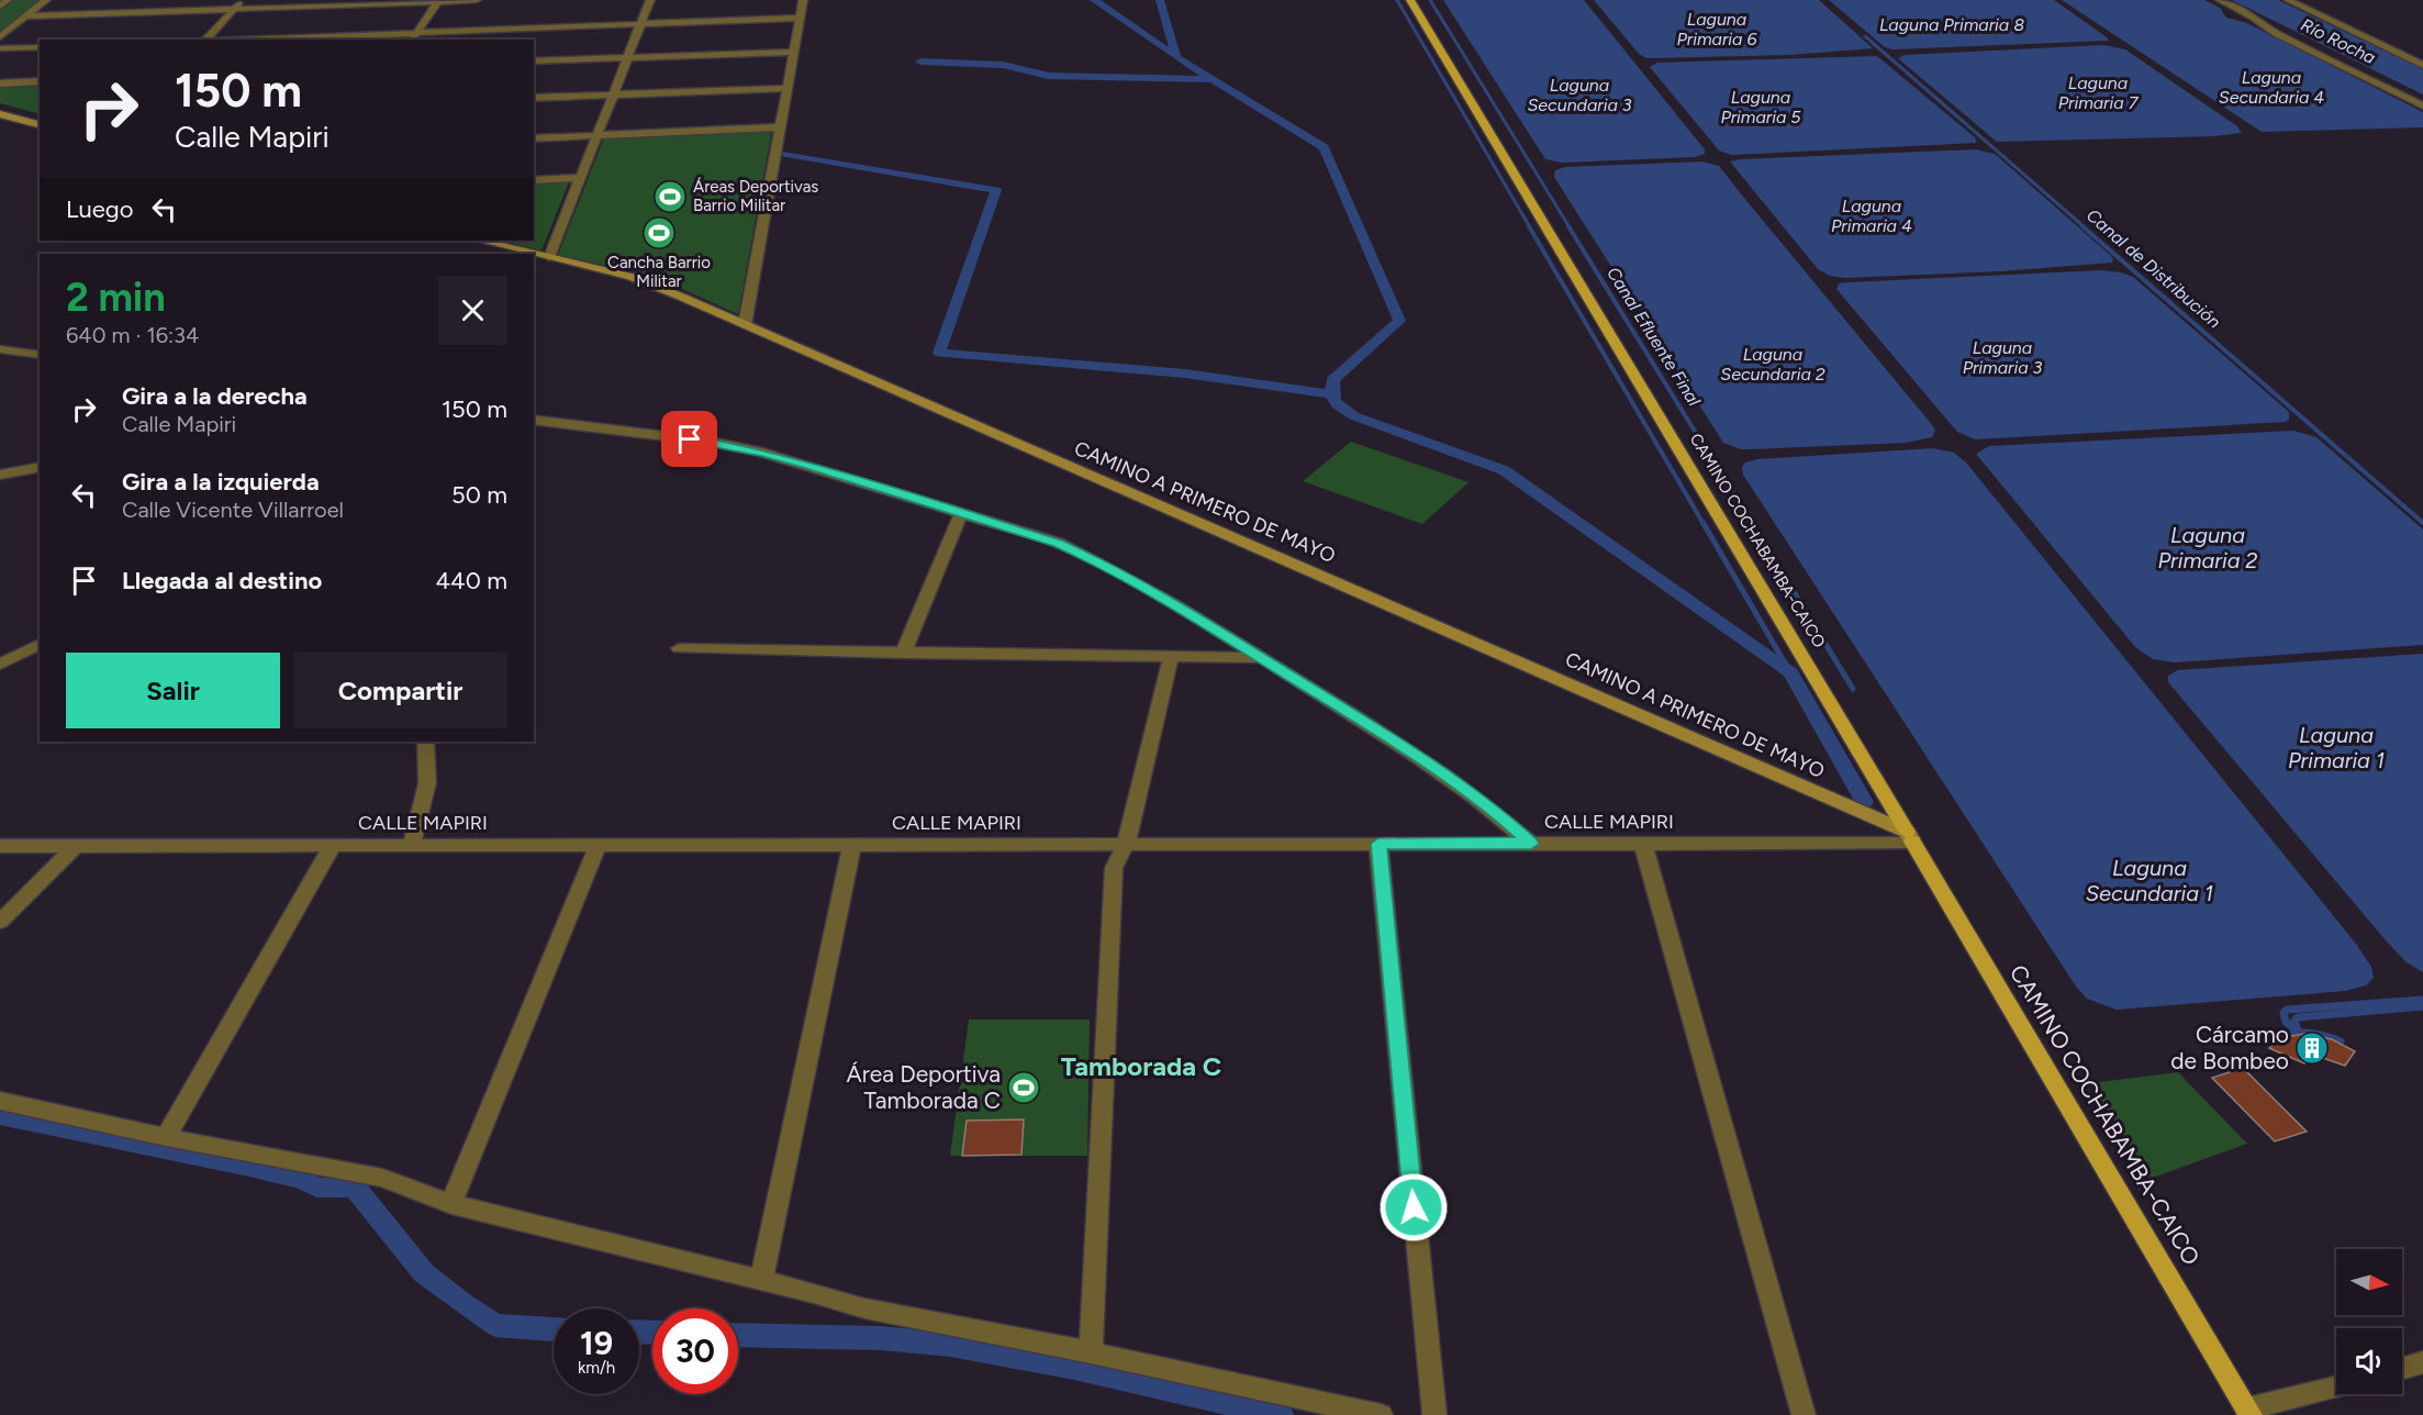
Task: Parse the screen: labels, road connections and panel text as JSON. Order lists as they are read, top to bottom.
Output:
{
  "streets": {
    "main road": ["CAMINO A PRIMERO DE MAYO", "CAMINO COCHABAMBA-CAICO"],
    "street": ["CALLE MAPIRI"]
  },
  "crossings": [
    ["CAMINO A PRIMERO DE MAYO", "CAMINO COCHABAMBA-CAICO"],
    ["CAMINO A PRIMERO DE MAYO", "CALLE MAPIRI"],
    ["CAMINO COCHABAMBA-CAICO", "CALLE MAPIRI"]
  ],
  "districts": ["Tamborada C"],
  "water": [
    "Laguna Primaria 6",
    "Laguna Primaria 8",
    "Río Rocha",
    "Laguna Secundaria 4",
    "Laguna Primaria 7",
    "Laguna Secundaria 3",
    "Laguna Primaria 5",
    "Laguna Primaria 4",
    "Canal de Distribución",
    "Canal Efluente Final",
    "Laguna Primaria 3",
    "Laguna Secundaria 2",
    "Laguna Primaria 2",
    "Laguna Primaria 1",
    "Laguna Secundaria 1"
  ],
  "places": {
    "sports": ["Áreas Deportivas Barrio Militar", "Cancha Barrio Militar", "Área Deportiva Tamborada C"],
    "building": ["Cárcamo de Bombeo"]
  },
  "north": "right",
  "page": {
    "turn": ["150 m", "Calle Mapiri"],
    "then": "Luego",
    "heading": ["2 min", "640 m · 16:34"],
    "list": [
      {
        "name": "Gira a la derecha",
        "note": "Calle Mapiri",
        "value": "150 m"
      },
      {
        "name": "Gira a la izquierda",
        "note": "Calle Vicente Villarroel",
        "value": "50 m"
      },
      {
        "name": "Llegada al destino",
        "value": "440 m"
      }
    ],
    "buttons": ["Salir", "Compartir"],
    "speed": "19 km/h",
    "limit": "30"
  }
}
